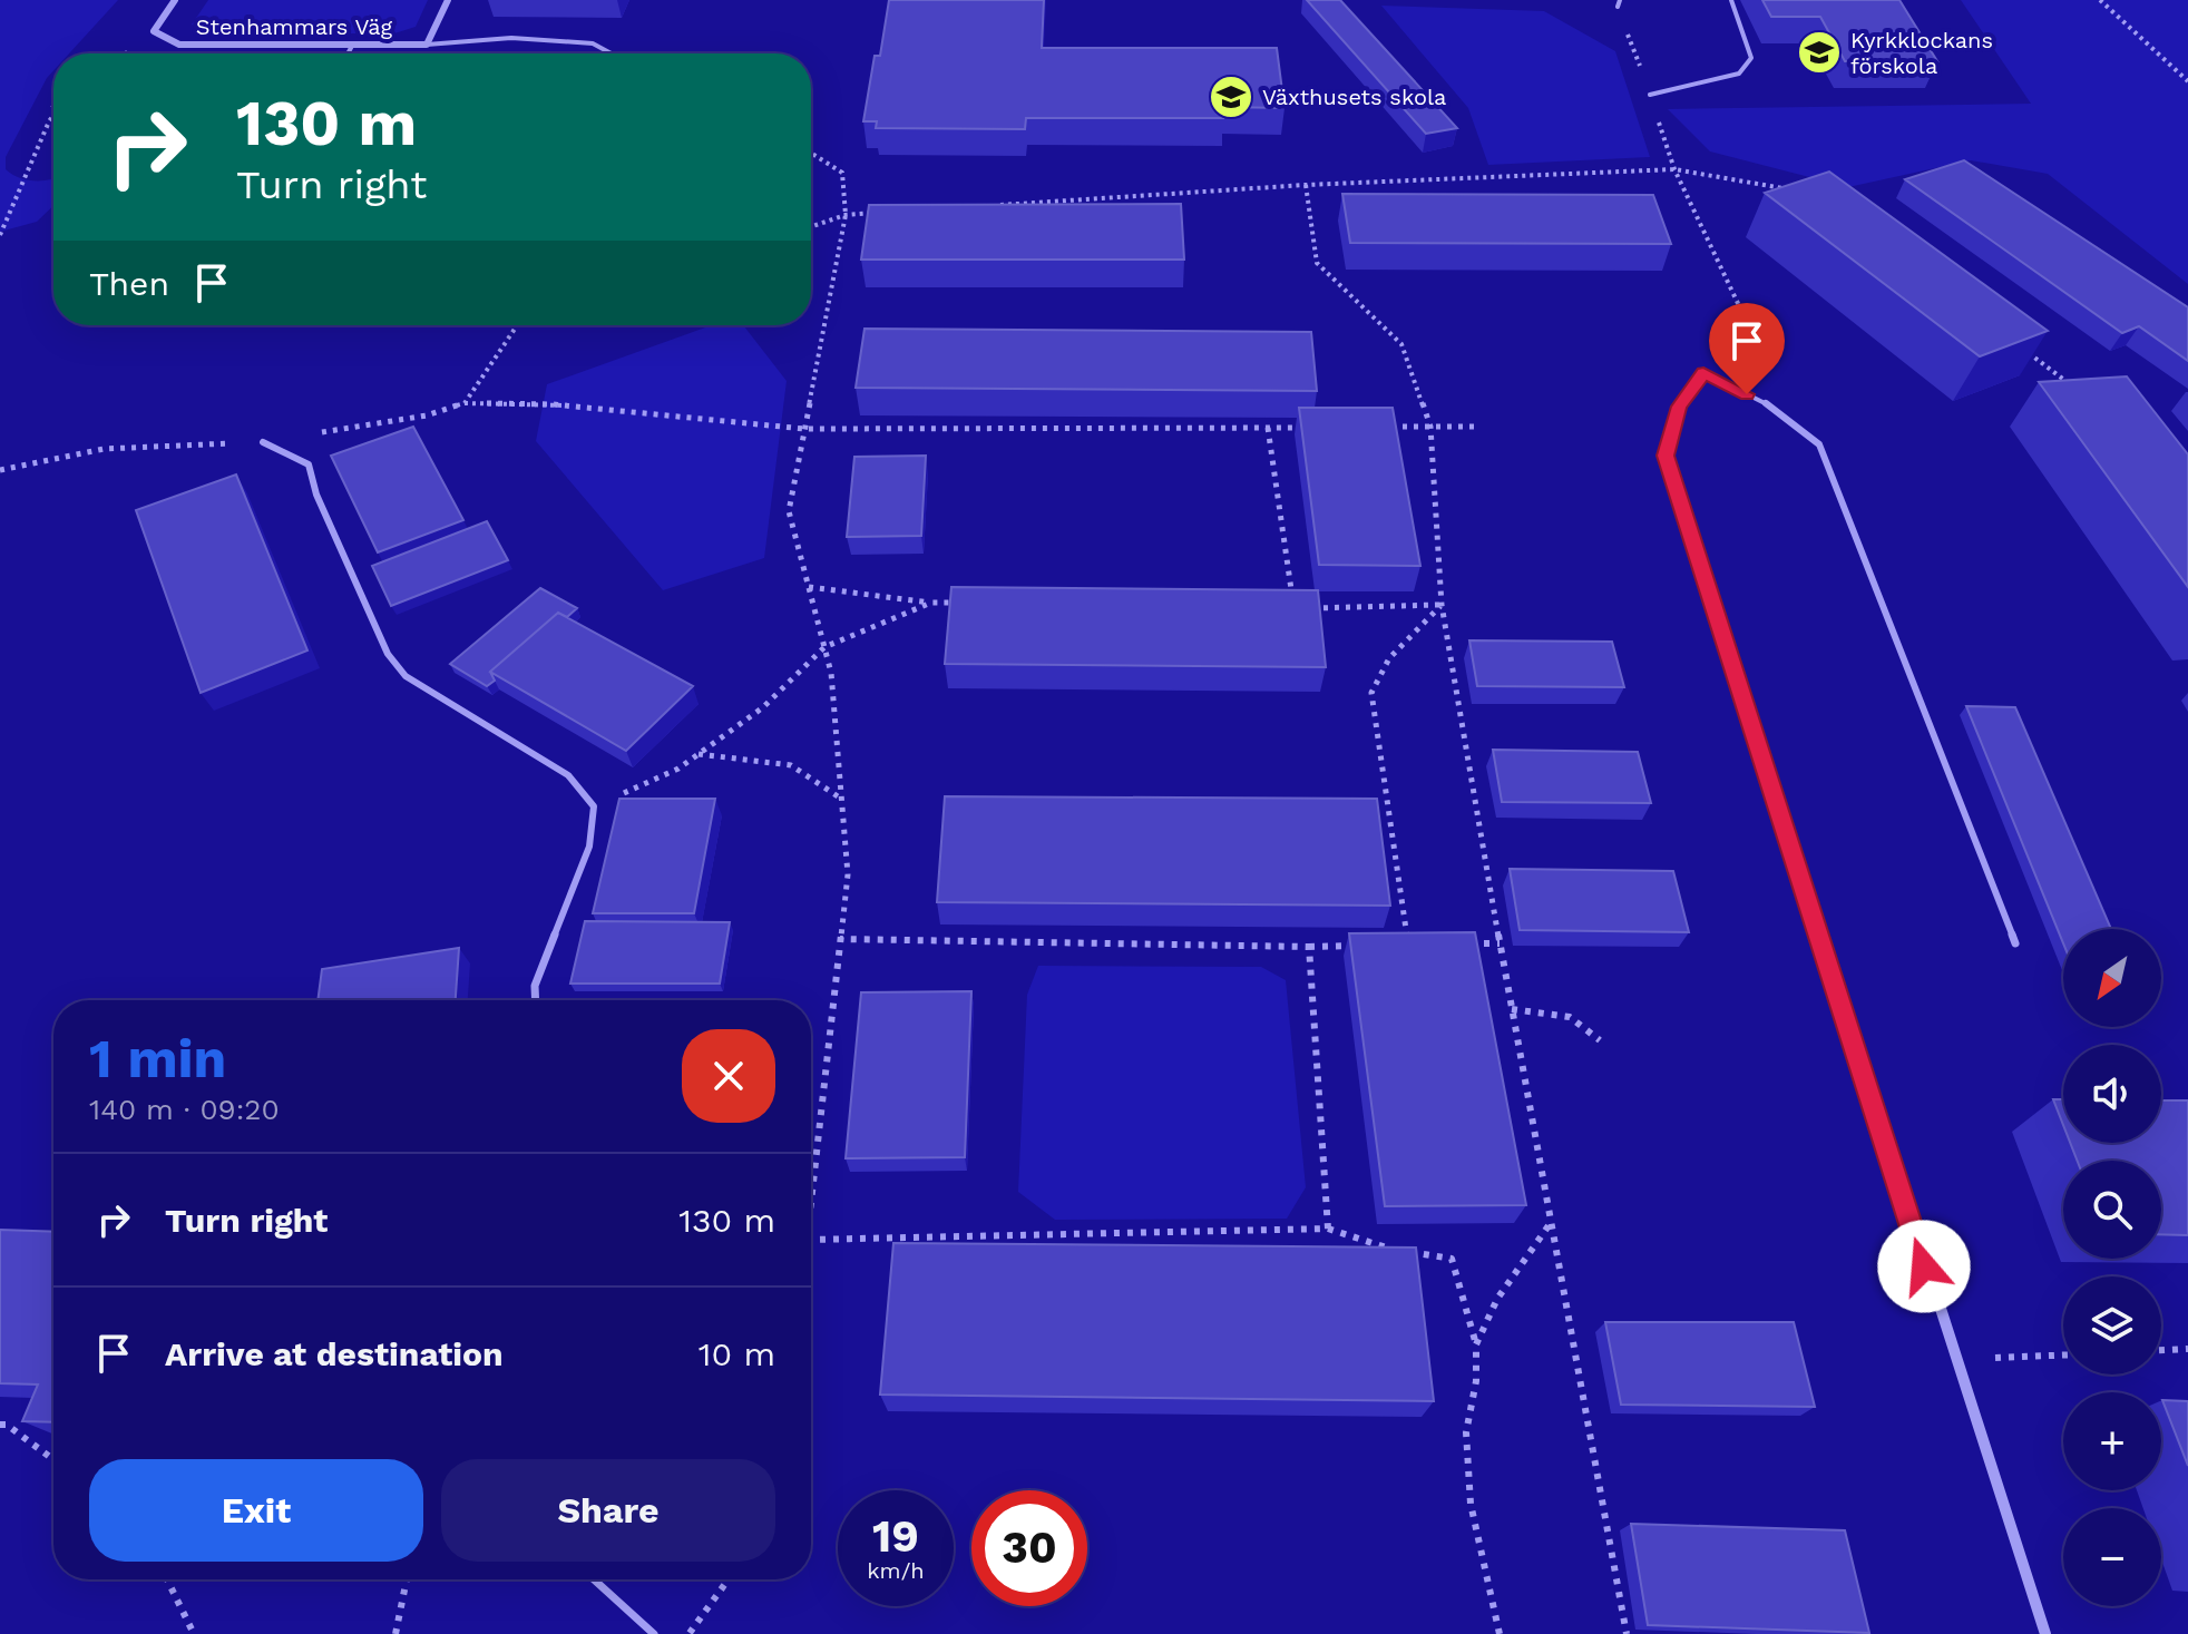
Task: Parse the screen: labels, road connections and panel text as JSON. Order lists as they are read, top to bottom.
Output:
{
  "streets": {
    "street": ["Stenhammars Väg"]
  },
  "places": {
    "school or university": ["Kyrkklockans förskola", "Växthusets skola"]
  },
  "north": "bottom left",
  "page": {
    "turn": ["130 m", "Turn right"],
    "then": "Then",
    "map_buttons": ["+", "−"],
    "heading": ["1 min", "140 m · 09:20"],
    "list": [
      {
        "name": "Turn right",
        "value": "130 m"
      },
      {
        "name": "Arrive at destination",
        "value": "10 m"
      }
    ],
    "buttons": ["Exit", "Share"],
    "speed": "19 km/h",
    "limit": "30"
  }
}
